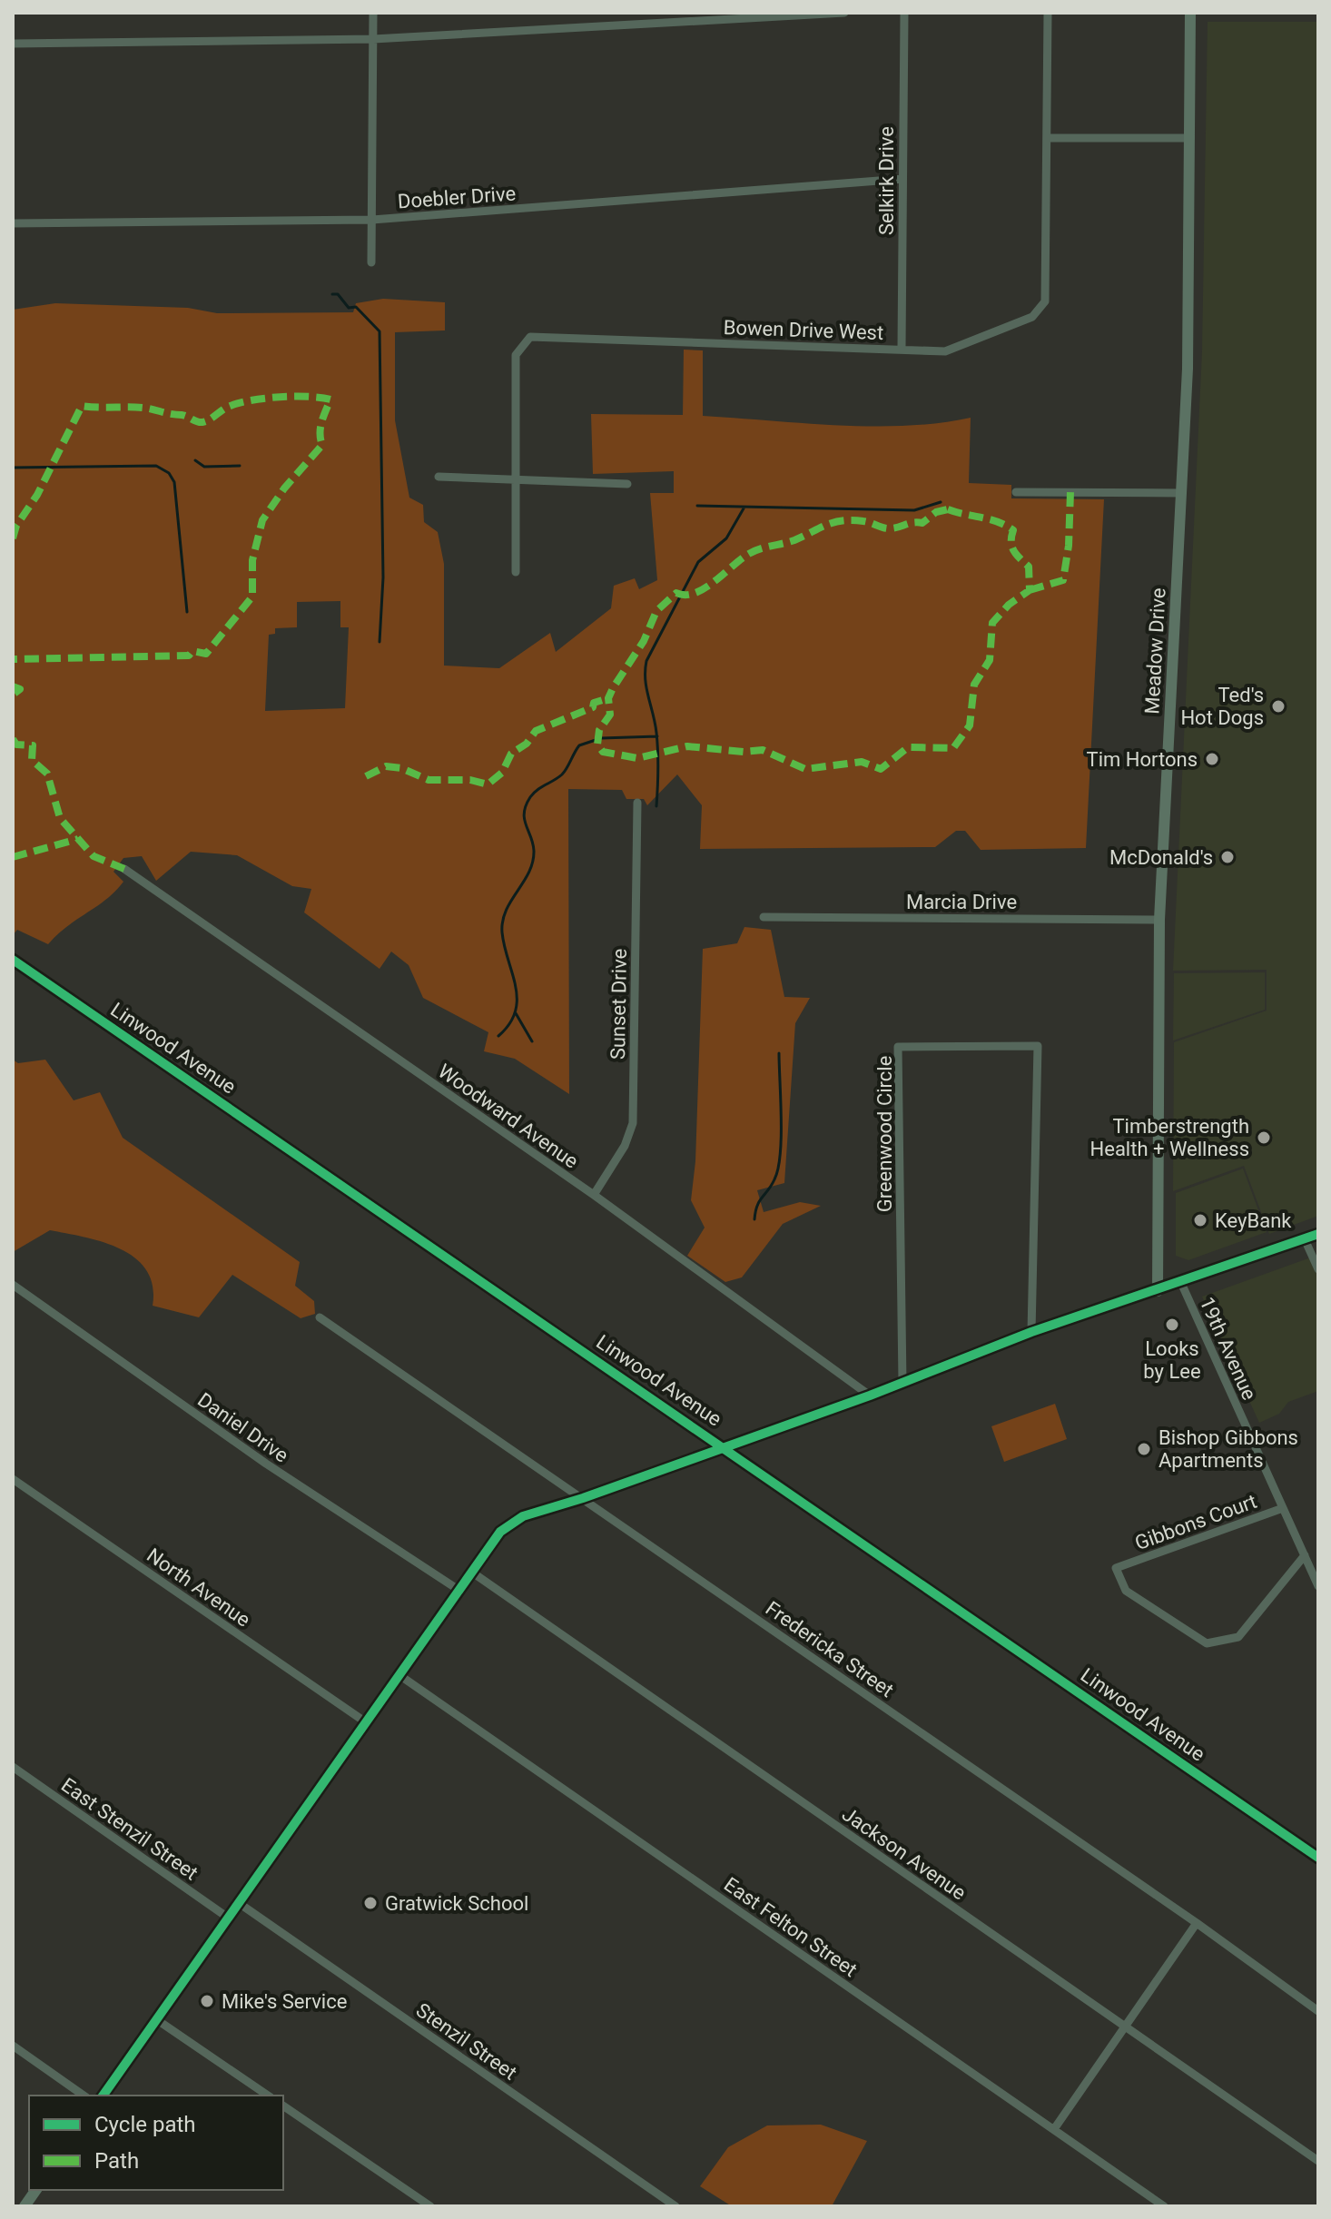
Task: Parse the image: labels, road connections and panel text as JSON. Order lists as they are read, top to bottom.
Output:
{
  "streets": {
    "street": [
      "Selkirk Drive",
      "Doebler Drive",
      "Bowen Drive West",
      "Meadow Drive",
      "Marcia Drive",
      "Sunset Drive",
      "Linwood Avenue",
      "Woodward Avenue",
      "Greenwood Circle",
      "19th Avenue",
      "Daniel Drive",
      "Gibbons Court",
      "North Avenue",
      "Fredericka Street",
      "East Stenzil Street",
      "Jackson Avenue",
      "East Felton Street",
      "Stenzil Street"
    ]
  },
  "crossings": [
    ["Selkirk Drive", "Doebler Drive"],
    ["Selkirk Drive", "Bowen Drive West"],
    ["Meadow Drive", "Marcia Drive"],
    ["Sunset Drive", "Woodward Avenue"],
    ["19th Avenue", "Gibbons Court"]
  ],
  "places": [
    "Ted's Hot Dogs",
    "Tim Hortons",
    "McDonald's",
    "Timberstrength Health + Wellness",
    "KeyBank",
    "Looks by Lee",
    "Bishop Gibbons Apartments",
    "Gratwick School",
    "Mike's Service"
  ],
  "legend": ["Cycle path", "Path"]
}
